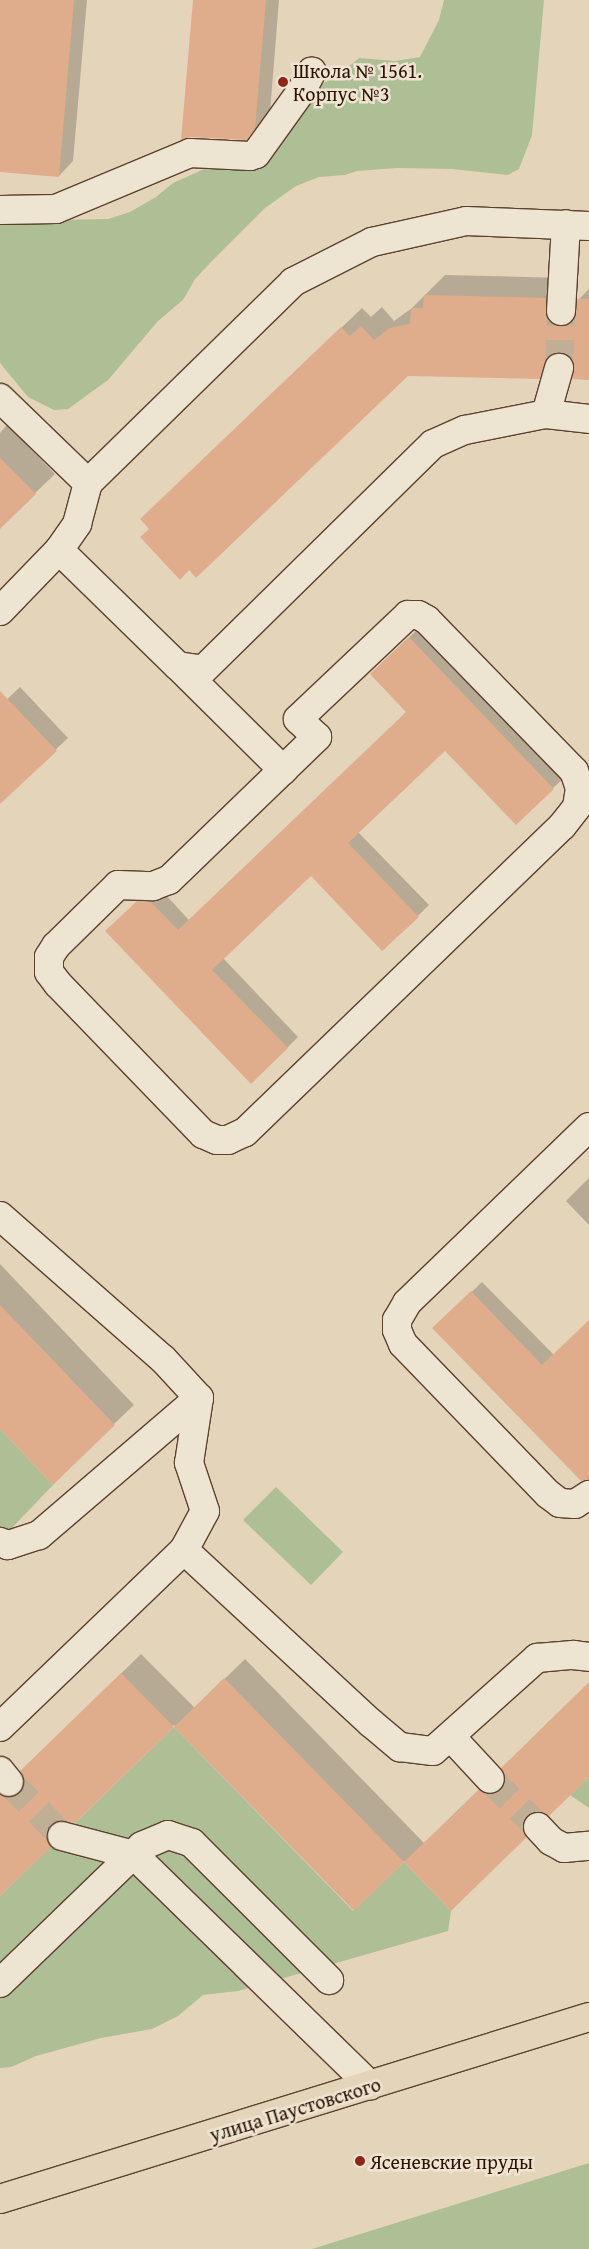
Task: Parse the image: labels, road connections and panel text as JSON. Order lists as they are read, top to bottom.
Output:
{
  "streets": {
    "main road": ["улица Паустовского"]
  },
  "places": ["Школа № 1561. Корпус №3", "Ясеневские пруды"]
}
